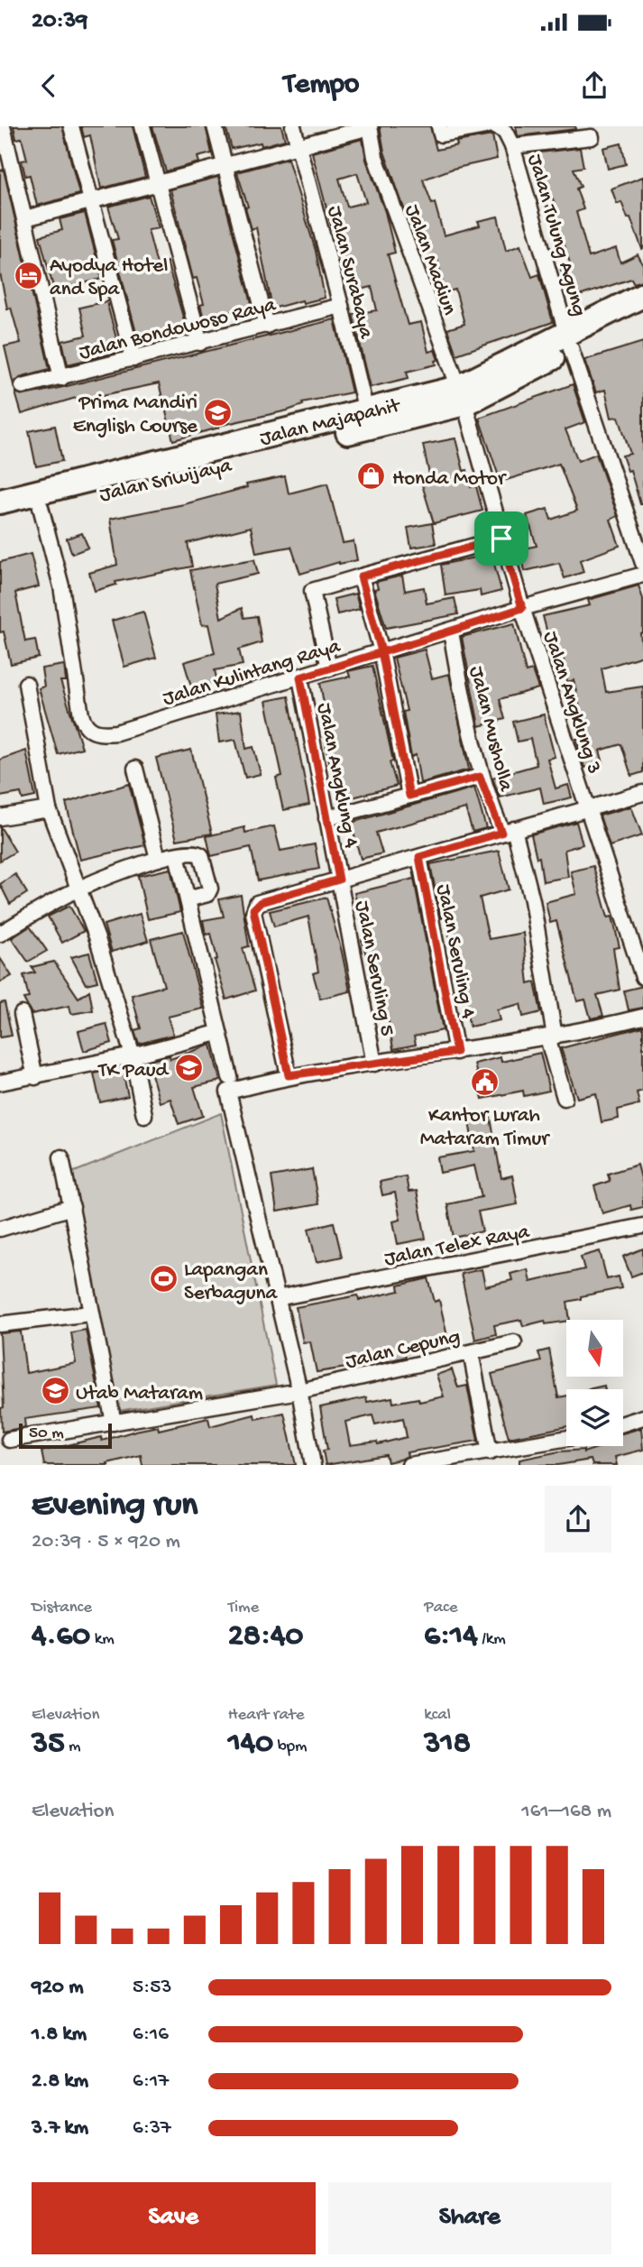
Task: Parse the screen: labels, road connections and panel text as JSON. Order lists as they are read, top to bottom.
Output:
{
  "streets": {
    "main road": ["Jalan Sriwijaya"],
    "street": [
      "Jalan Tulung Agung",
      "Jalan Madiun",
      "Jalan Surabaya",
      "Jalan Bondowoso Raya",
      "Jalan Kulintang Raya",
      "Jalan Angklung 3",
      "Jalan Musholla",
      "Jalan Angklung 4",
      "Jalan Seruling 4",
      "Jalan Seruling 5",
      "Jalan Telex Raya",
      "Jalan Cepung"
    ]
  },
  "crossings": [
    ["Jalan Tulung Agung", "Jalan Sriwijaya"],
    ["Jalan Madiun", "Jalan Sriwijaya"],
    ["Jalan Madiun", "Jalan Angklung 3"],
    ["Jalan Surabaya", "Jalan Bondowoso Raya"],
    ["Jalan Surabaya", "Jalan Sriwijaya"],
    ["Jalan Sriwijaya", "Jalan Kulintang Raya"],
    ["Jalan Kulintang Raya", "Jalan Angklung 3"],
    ["Jalan Kulintang Raya", "Jalan Musholla"],
    ["Jalan Kulintang Raya", "Jalan Angklung 4"],
    ["Jalan Angklung 4", "Jalan Seruling 5"]
  ],
  "places": {
    "hotel": ["Ayodya Hotel and Spa"],
    "school or university": ["Prima Mandiri English Course", "TK Paud", "Utab Mataram"],
    "shop": ["Honda Motor"],
    "public building": ["Kantor Lurah Mataram Timur"],
    "sports": ["Lapangan Serbaguna"]
  },
  "scale_bar": "50 m",
  "north": "bottom",
  "page": {
    "status": "20:39",
    "header": "Tempo",
    "scale": "50 m",
    "heading": ["Evening run", "20:39 · 5 × 920 m"],
    "stats": [
      ["Distance", "4.60 km"],
      ["Time", "28:40"],
      ["Pace", "6:14 /km"],
      ["Elevation", "35 m"],
      ["Heart rate", "140 bpm"],
      ["kcal", "318"]
    ],
    "chart": ["Elevation", "161–168 m"],
    "list": [
      {
        "name": "920 m",
        "note": "5:53"
      },
      {
        "name": "1.8 km",
        "note": "6:16"
      },
      {
        "name": "2.8 km",
        "note": "6:17"
      },
      {
        "name": "3.7 km",
        "note": "6:37"
      }
    ],
    "buttons": ["Save", "Share"]
  }
}
